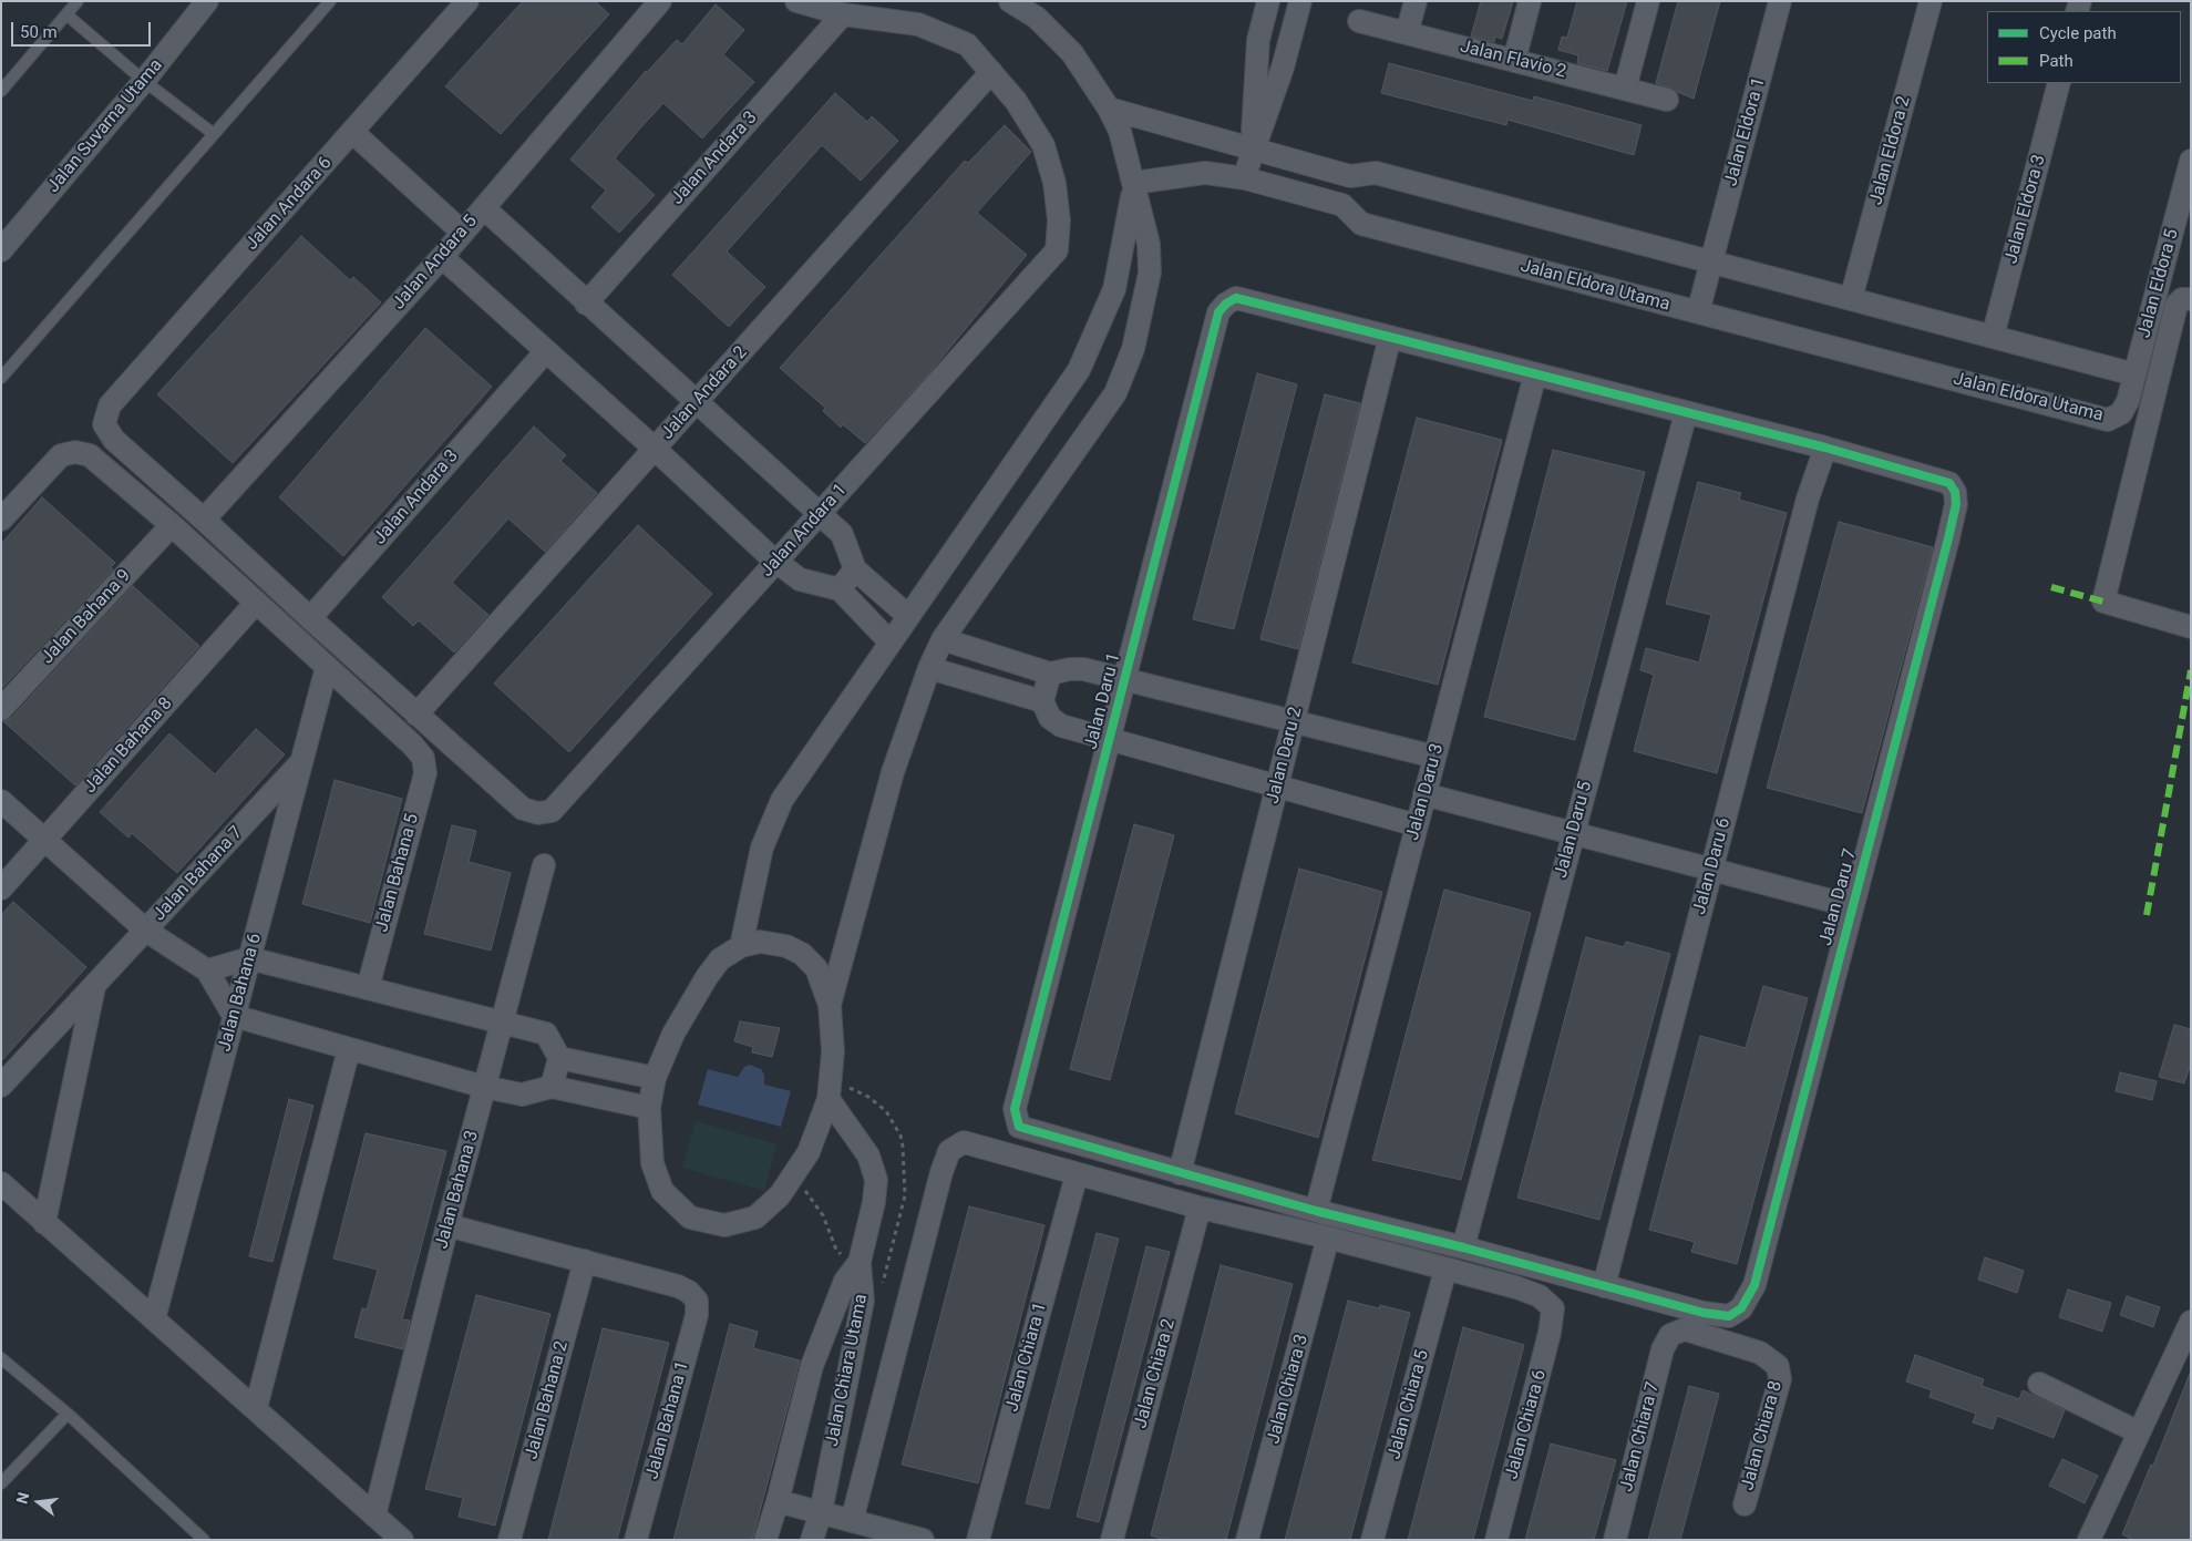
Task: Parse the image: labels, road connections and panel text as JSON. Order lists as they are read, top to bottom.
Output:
{
  "streets": {
    "street": [
      "Jalan Flavio 2",
      "Jalan Suvarna Utama",
      "Jalan Eldora 1",
      "Jalan Eldora 2",
      "Jalan Andara 3",
      "Jalan Andara 6",
      "Jalan Eldora 3",
      "Jalan Andara 5",
      "Jalan Eldora 5",
      "Jalan Eldora Utama",
      "Jalan Andara 2",
      "Jalan Andara 1",
      "Jalan Bahana 9",
      "Jalan Daru 1",
      "Jalan Bahana 8",
      "Jalan Daru 2",
      "Jalan Daru 3",
      "Jalan Daru 5",
      "Jalan Daru 6",
      "Jalan Bahana 5",
      "Jalan Bahana 7",
      "Jalan Daru 7",
      "Jalan Bahana 6",
      "Jalan Bahana 3",
      "Jalan Chiara 1",
      "Jalan Chiara Utama",
      "Jalan Chiara 2",
      "Jalan Chiara 3",
      "Jalan Bahana 2",
      "Jalan Chiara 5",
      "Jalan Bahana 1",
      "Jalan Chiara 6",
      "Jalan Chiara 8",
      "Jalan Chiara 7"
    ]
  },
  "crossings": [
    ["Jalan Eldora 1", "Jalan Eldora Utama"],
    ["Jalan Andara 6", "Jalan Andara 5"],
    ["Jalan Eldora 5", "Jalan Eldora Utama"],
    ["Jalan Andara 2", "Jalan Andara 1"],
    ["Jalan Daru 1", "Jalan Daru 2"],
    ["Jalan Daru 6", "Jalan Daru 7"],
    ["Jalan Bahana 5", "Jalan Bahana 6"],
    ["Jalan Bahana 7", "Jalan Bahana 6"],
    ["Jalan Bahana 2", "Jalan Bahana 1"],
    ["Jalan Chiara 5", "Jalan Chiara 6"],
    ["Jalan Chiara 8", "Jalan Chiara 7"]
  ],
  "legend": ["Cycle path", "Path"],
  "scale_bar": "50 m",
  "north": "left"
}
